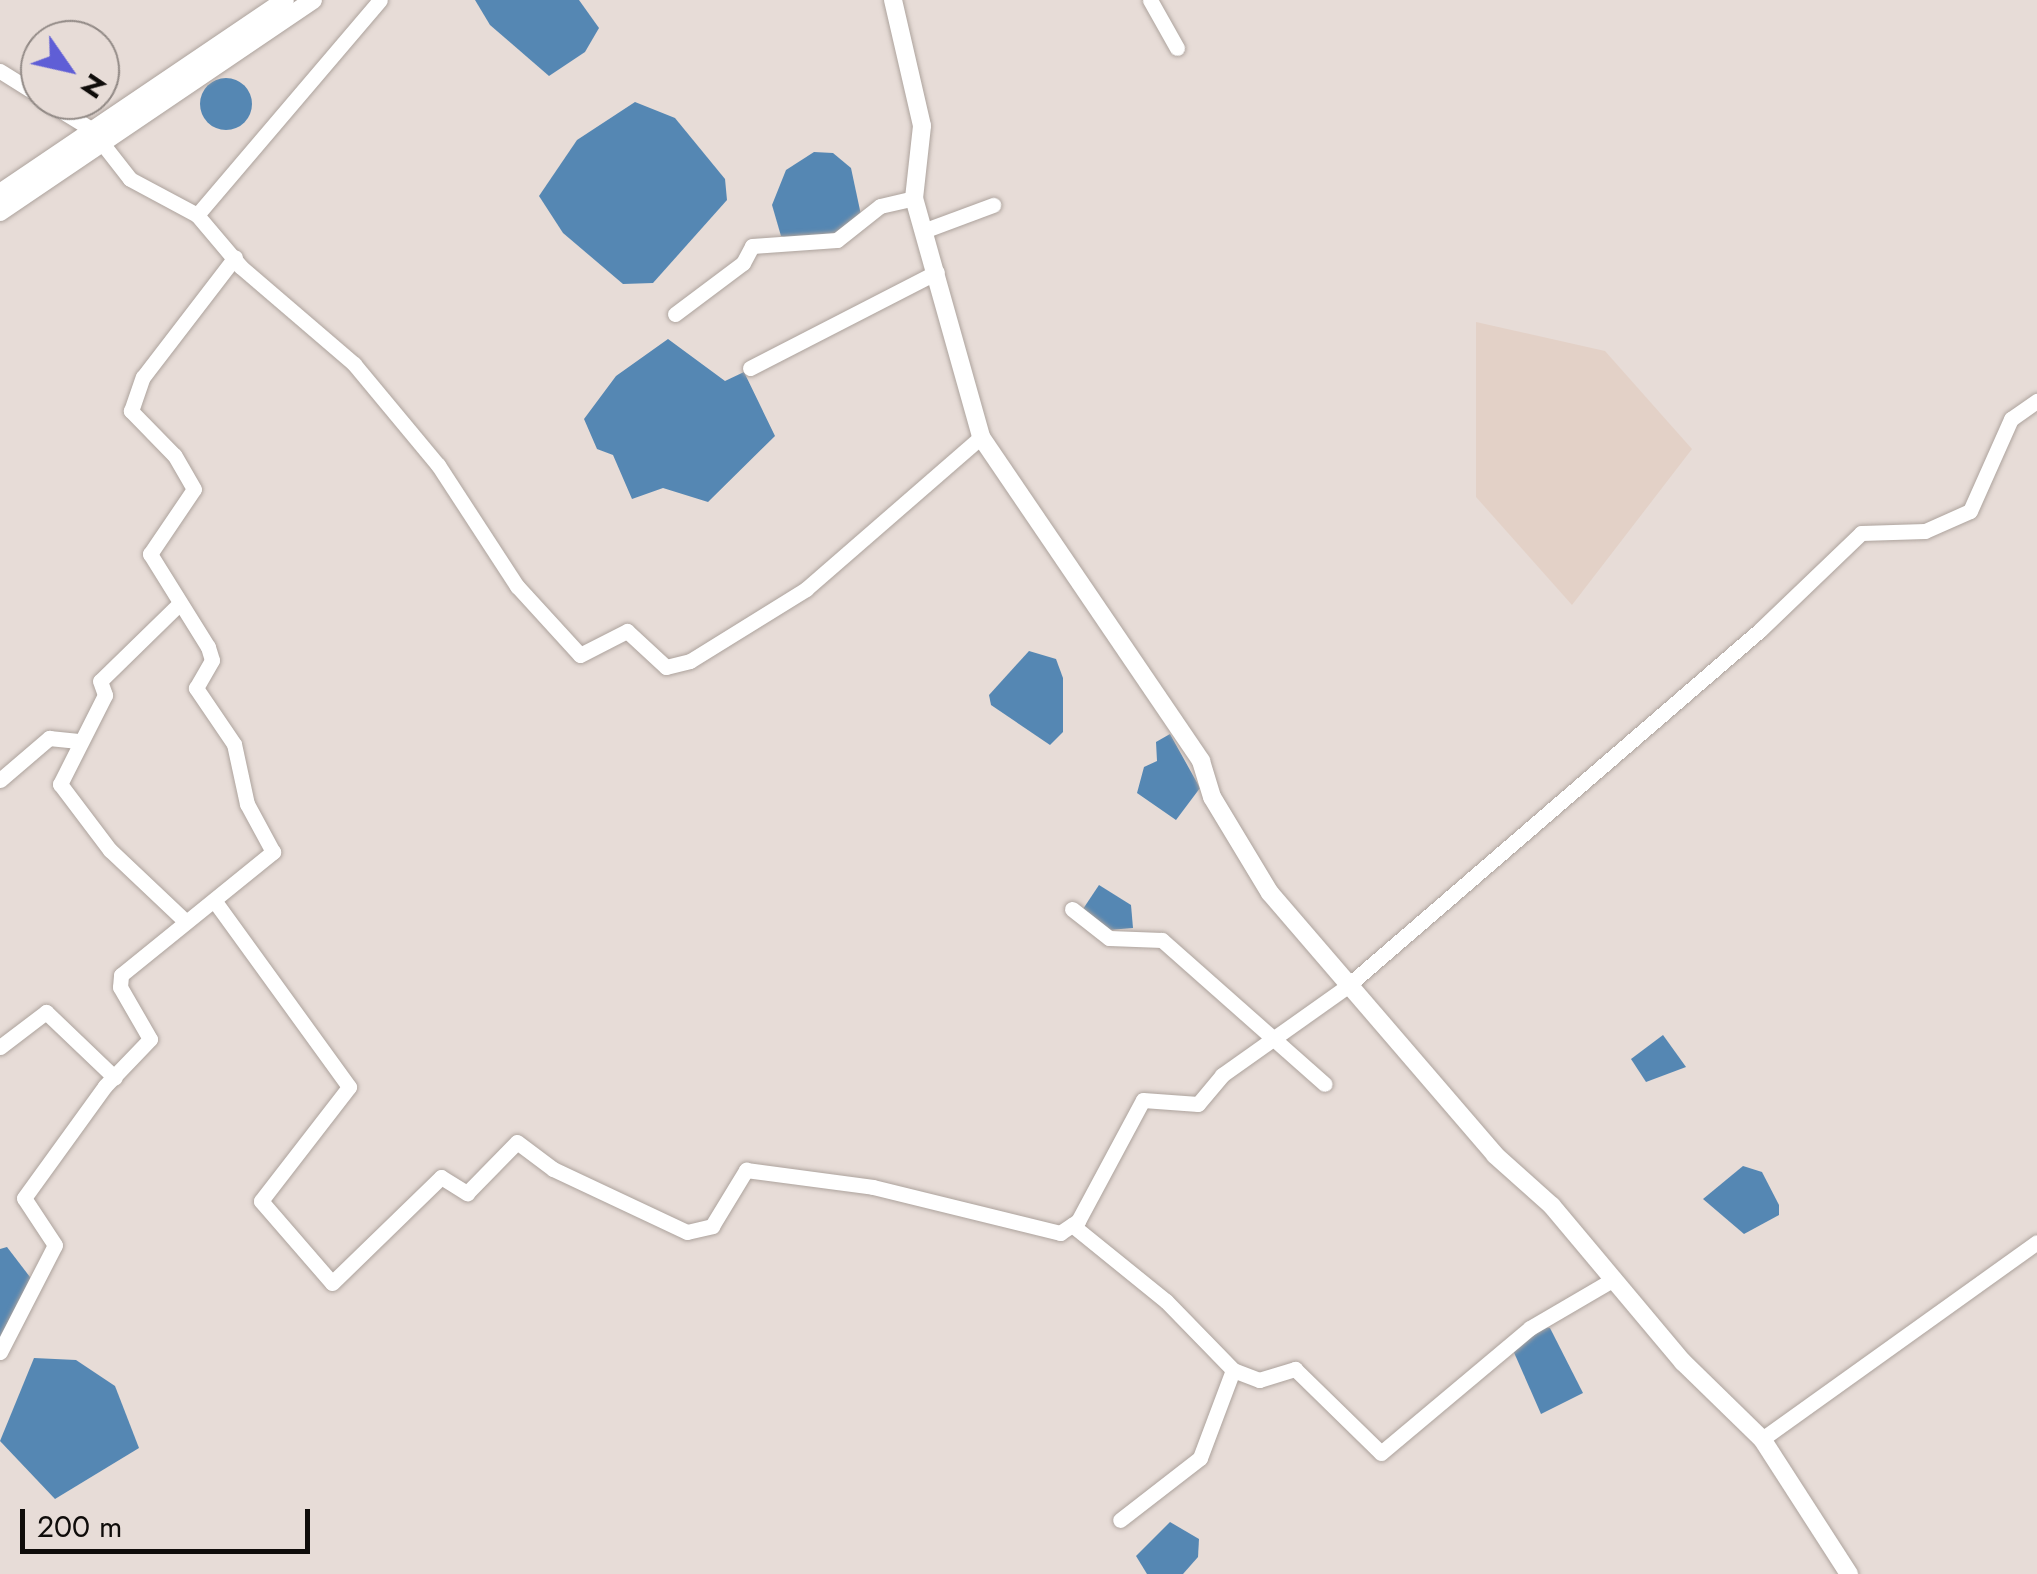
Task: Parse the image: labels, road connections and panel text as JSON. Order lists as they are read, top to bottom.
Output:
{
  "scale_bar": "200 m",
  "north": "bottom right"
}
